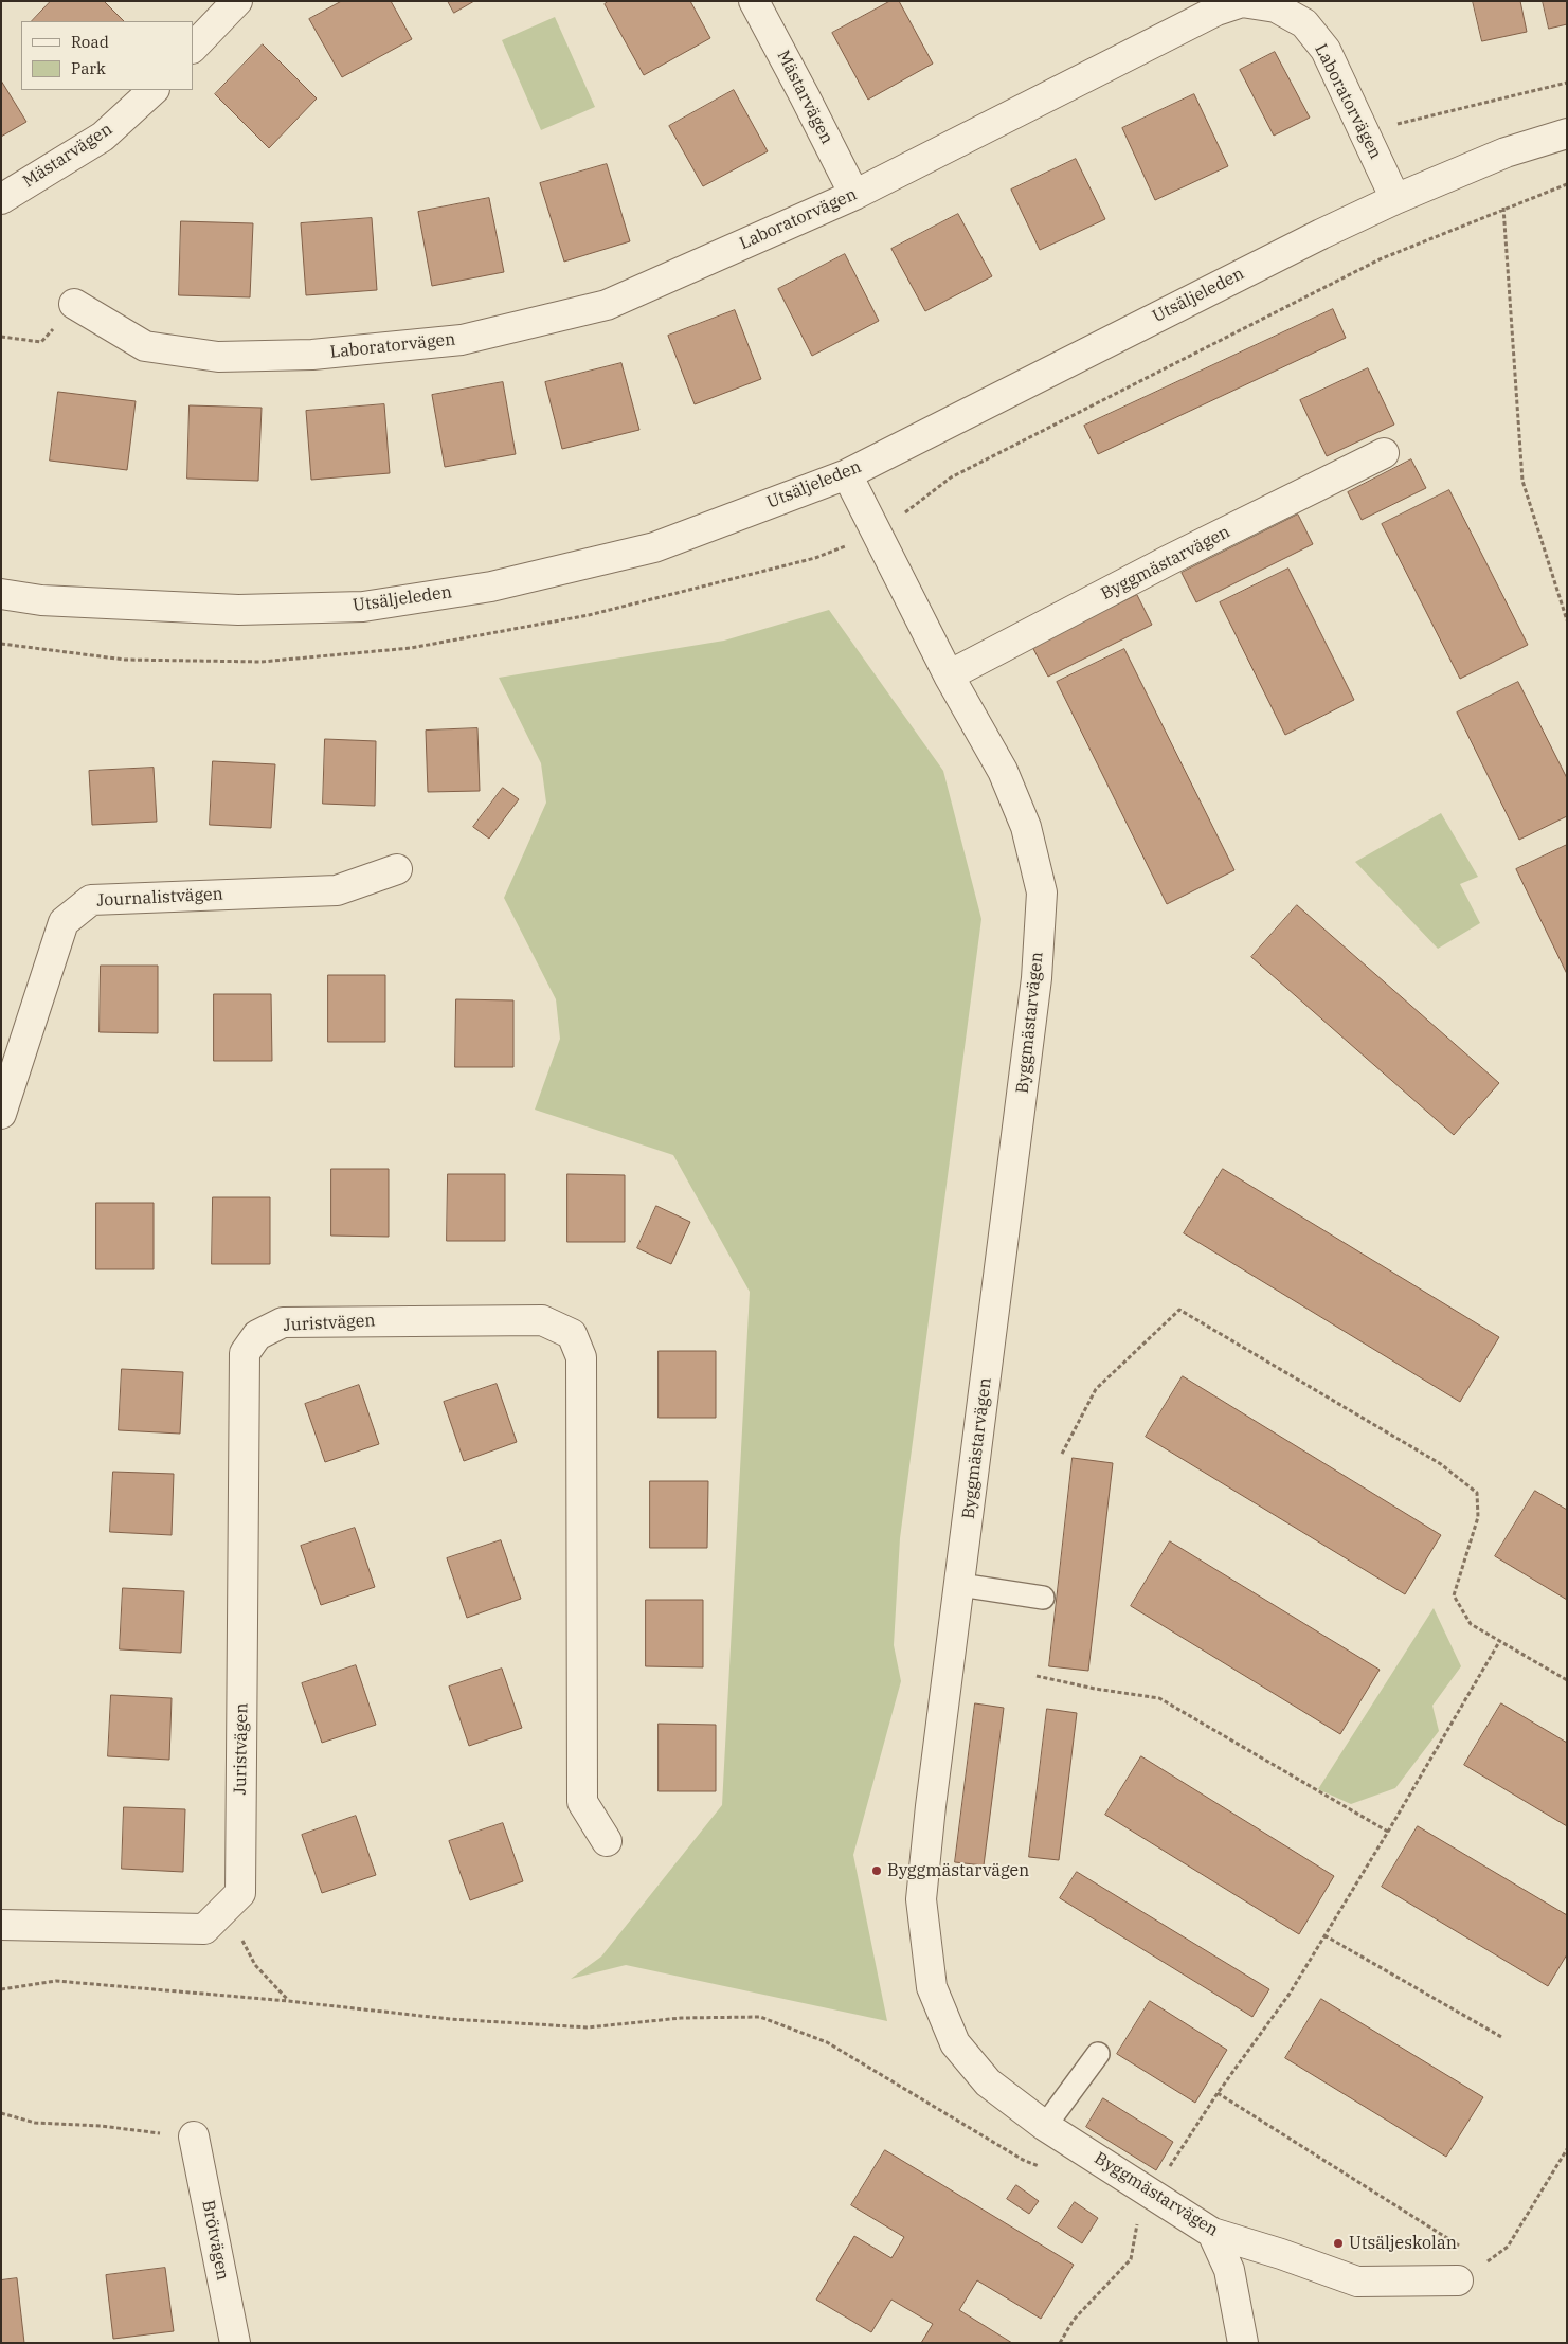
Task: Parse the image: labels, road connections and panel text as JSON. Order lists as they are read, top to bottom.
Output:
{
  "streets": {
    "street": [
      "Mästarvägen",
      "Laboratorvägen",
      "Utsäljeleden",
      "Byggmästarvägen",
      "Journalistvägen",
      "Juristvägen",
      "Brötvägen"
    ]
  },
  "crossings": [
    ["Mästarvägen", "Laboratorvägen"],
    ["Laboratorvägen", "Utsäljeleden"],
    ["Utsäljeleden", "Byggmästarvägen"]
  ],
  "places": ["Byggmästarvägen", "Utsäljeskolan"],
  "legend": ["Road", "Park"]
}
